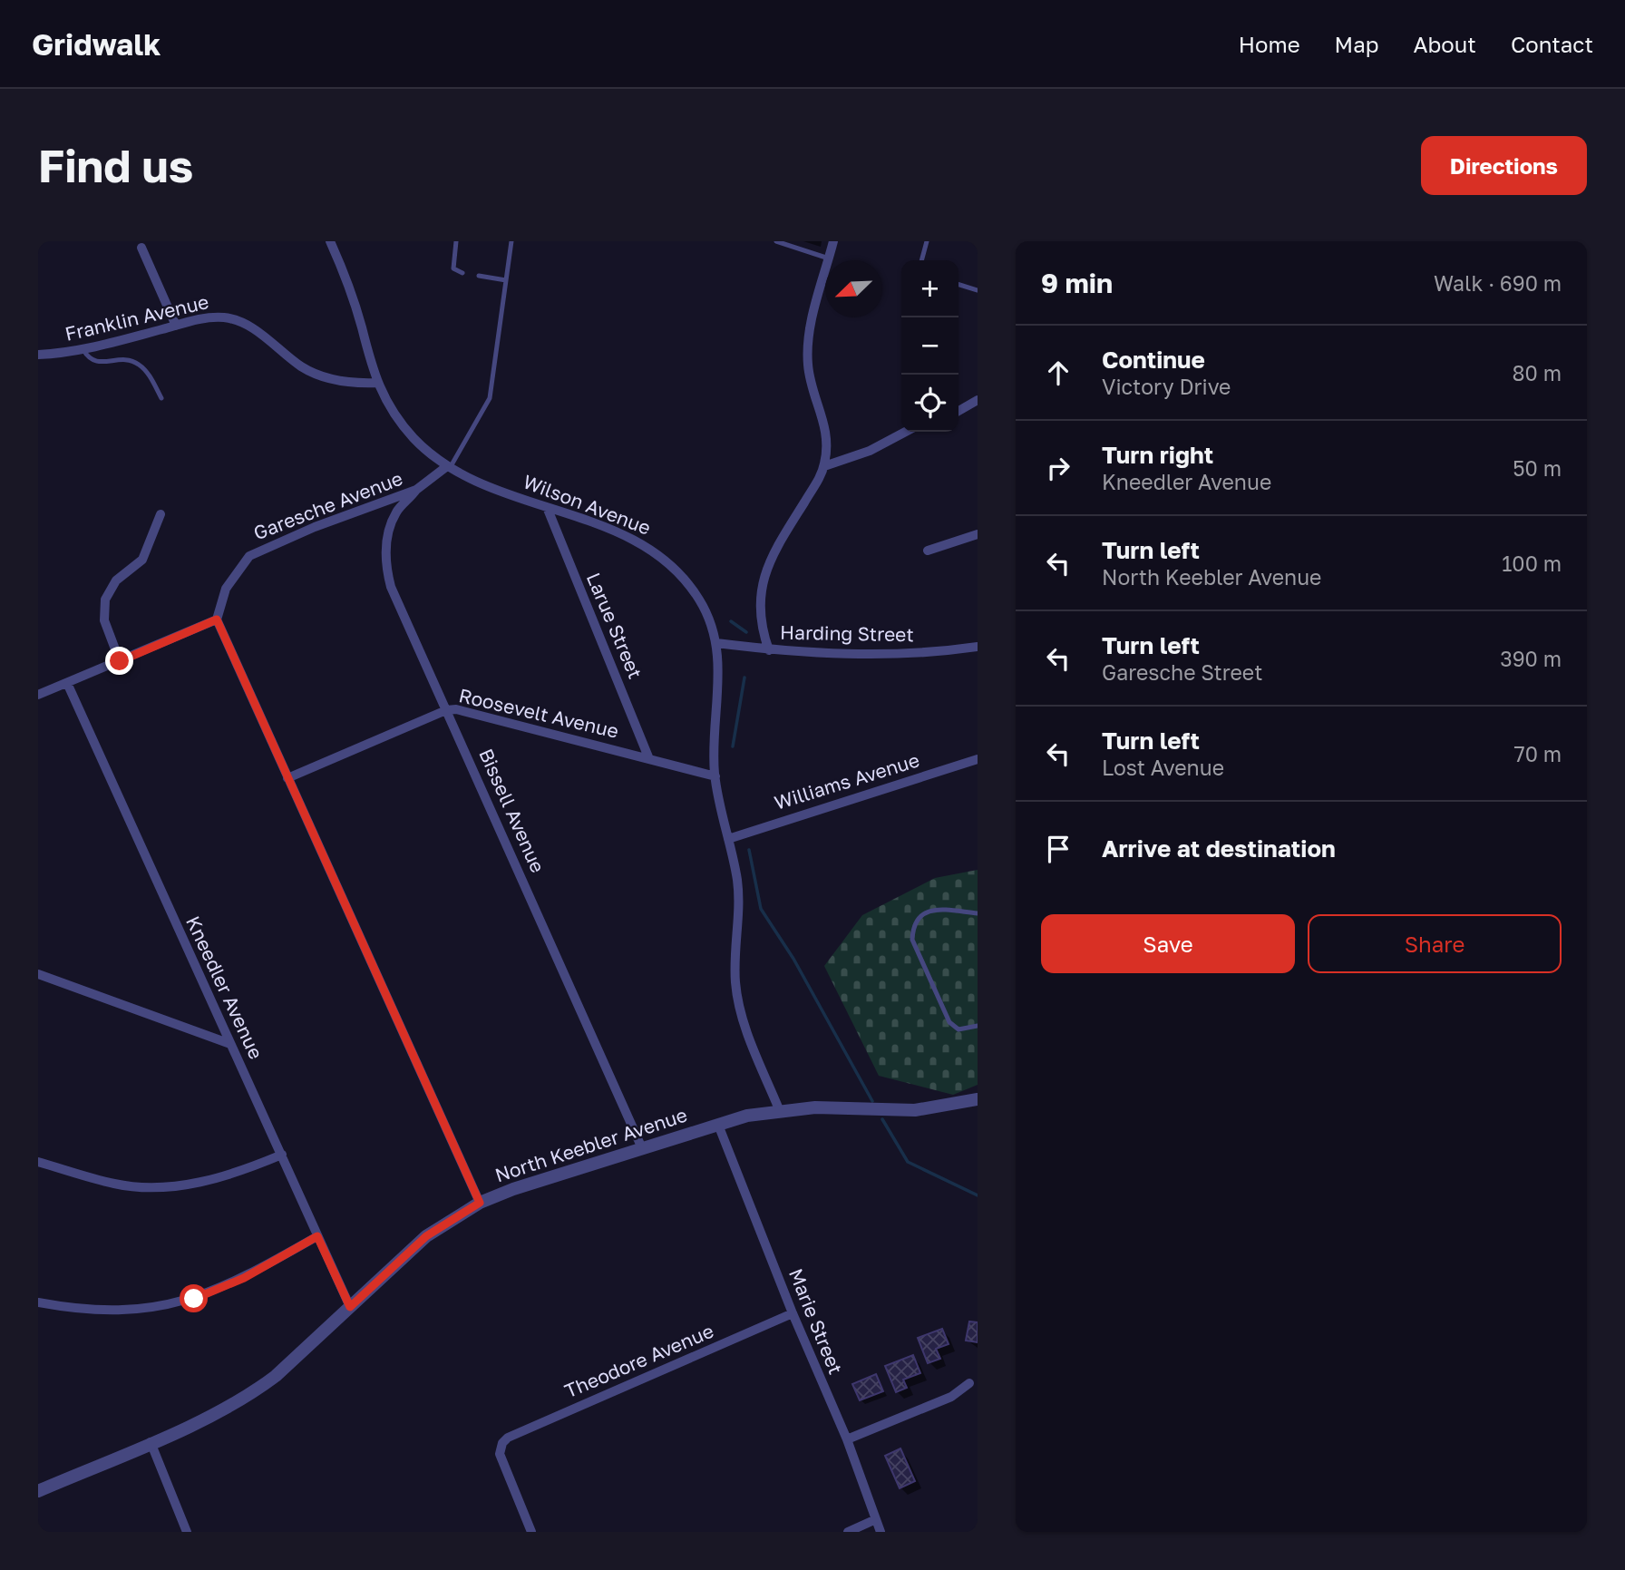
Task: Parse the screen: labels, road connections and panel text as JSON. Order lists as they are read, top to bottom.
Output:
{
  "streets": {
    "street": [
      "Franklin Avenue",
      "Wilson Avenue",
      "Garesche Avenue",
      "Larue Street",
      "Harding Street",
      "Roosevelt Avenue",
      "Williams Avenue",
      "Bissell Avenue",
      "Kneedler Avenue",
      "North Keebler Avenue",
      "Marie Street",
      "Theodore Avenue"
    ]
  },
  "crossings": [
    ["Franklin Avenue", "Wilson Avenue"],
    ["Wilson Avenue", "Garesche Avenue"],
    ["Wilson Avenue", "Larue Street"],
    ["Wilson Avenue", "Harding Street"],
    ["Wilson Avenue", "Roosevelt Avenue"],
    ["Wilson Avenue", "Williams Avenue"],
    ["Wilson Avenue", "North Keebler Avenue"],
    ["Garesche Avenue", "Bissell Avenue"],
    ["Larue Street", "Roosevelt Avenue"],
    ["Roosevelt Avenue", "Bissell Avenue"],
    ["Bissell Avenue", "North Keebler Avenue"],
    ["Kneedler Avenue", "North Keebler Avenue"],
    ["North Keebler Avenue", "Marie Street"],
    ["Marie Street", "Theodore Avenue"]
  ],
  "north": "bottom left",
  "page": {
    "header": "Gridwalk",
    "nav": [
      "Home",
      "Map",
      "About",
      "Contact"
    ],
    "buttons": [
      "Directions",
      ["Save", "Share"]
    ],
    "title": "Find us",
    "heading": ["9 min", "Walk · 690 m"],
    "map_buttons": ["+", "−"],
    "list": [
      ["Continue", "Victory Drive", "80 m"],
      ["Turn right", "Kneedler Avenue", "50 m"],
      ["Turn left", "North Keebler Avenue", "100 m"],
      ["Turn left", "Garesche Street", "390 m"],
      ["Turn left", "Lost Avenue", "70 m"],
      "Arrive at destination"
    ]
  }
}
